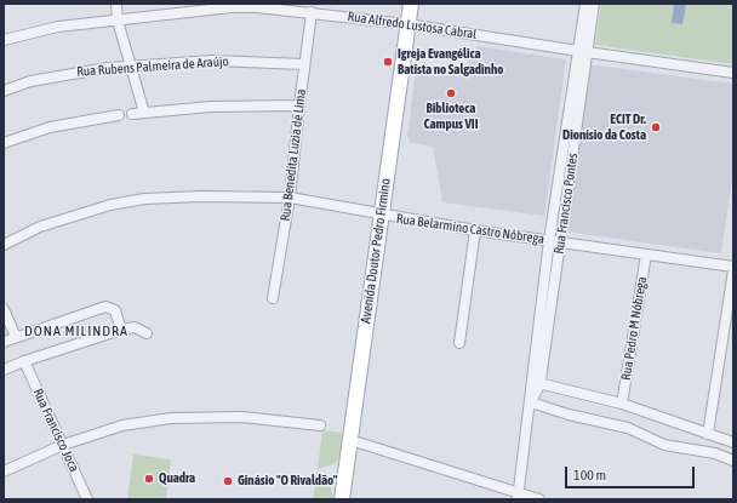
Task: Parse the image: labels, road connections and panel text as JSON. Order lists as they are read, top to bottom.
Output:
{
  "streets": {
    "main road": ["Avenida Doutor Pedro Firmino"],
    "street": [
      "Rua Alfredo Lustosa Cabral",
      "Rua Rubens Palmeira de Araújo",
      "Rua Benedita Luzia de Lima",
      "Rua Francisco Pontes",
      "Rua Belarmino Castro Nóbrega",
      "Rua Pedro M Nóbrega",
      "Rua Francisco Joca"
    ]
  },
  "crossings": [
    ["Rua Alfredo Lustosa Cabral", "Rua Benedita Luzia de Lima"],
    ["Rua Alfredo Lustosa Cabral", "Rua Francisco Pontes"],
    ["Rua Alfredo Lustosa Cabral", "Avenida Doutor Pedro Firmino"],
    ["Rua Rubens Palmeira de Araújo", "Rua Benedita Luzia de Lima"],
    ["Rua Benedita Luzia de Lima", "Rua Belarmino Castro Nóbrega"],
    ["Rua Francisco Pontes", "Rua Belarmino Castro Nóbrega"],
    ["Rua Belarmino Castro Nóbrega", "Avenida Doutor Pedro Firmino"],
    ["Rua Belarmino Castro Nóbrega", "Rua Pedro M Nóbrega"]
  ],
  "districts": ["DONA MILINDRA"],
  "places": [
    "Igreja Evangélica Batista no Salgadinho",
    "Biblioteca Campus VII",
    "ECIT Dr. Dionísio da Costa",
    "Quadra",
    "Ginásio \"O Rivaldão\""
  ],
  "scale_bar": "100 m"
}
